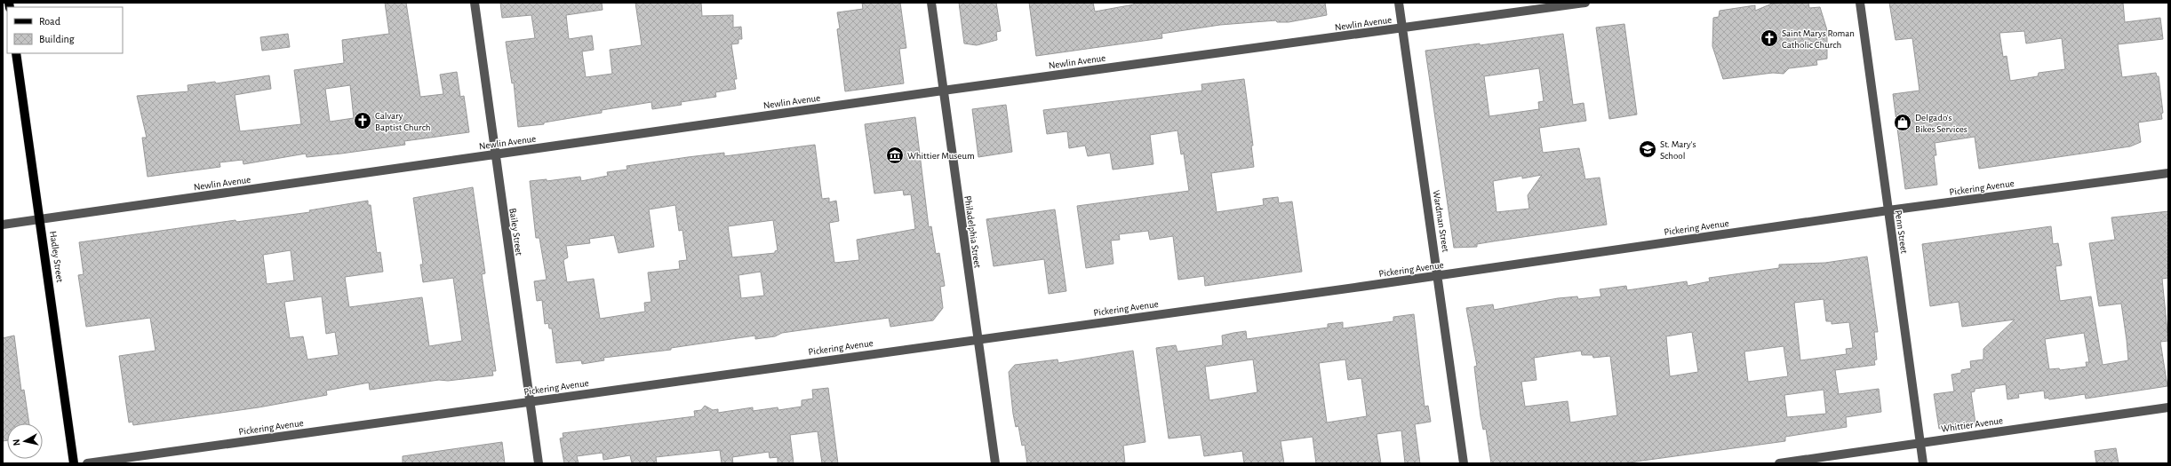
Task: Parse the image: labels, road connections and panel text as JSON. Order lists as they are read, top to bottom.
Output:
{
  "streets": {
    "main road": ["Hadley Street"],
    "street": [
      "Newlin Avenue",
      "Pickering Avenue",
      "Wardman Street",
      "Bailey Street",
      "Philadelphia Street",
      "Penn Street",
      "Whittier Avenue"
    ]
  },
  "crossings": [
    ["Newlin Avenue", "Wardman Street"],
    ["Newlin Avenue", "Bailey Street"],
    ["Newlin Avenue", "Philadelphia Street"],
    ["Newlin Avenue", "Hadley Street"],
    ["Pickering Avenue", "Wardman Street"],
    ["Pickering Avenue", "Bailey Street"],
    ["Pickering Avenue", "Philadelphia Street"],
    ["Pickering Avenue", "Penn Street"],
    ["Penn Street", "Whittier Avenue"]
  ],
  "places": {
    "church": ["Saint Marys Roman Catholic Church", "Calvary Baptist Church"],
    "shop": ["Delgado's Bikes Services"],
    "school or university": ["St. Mary's School"],
    "museum": ["Whittier Museum"]
  },
  "legend": ["Road", "Building"],
  "north": "left"
}
